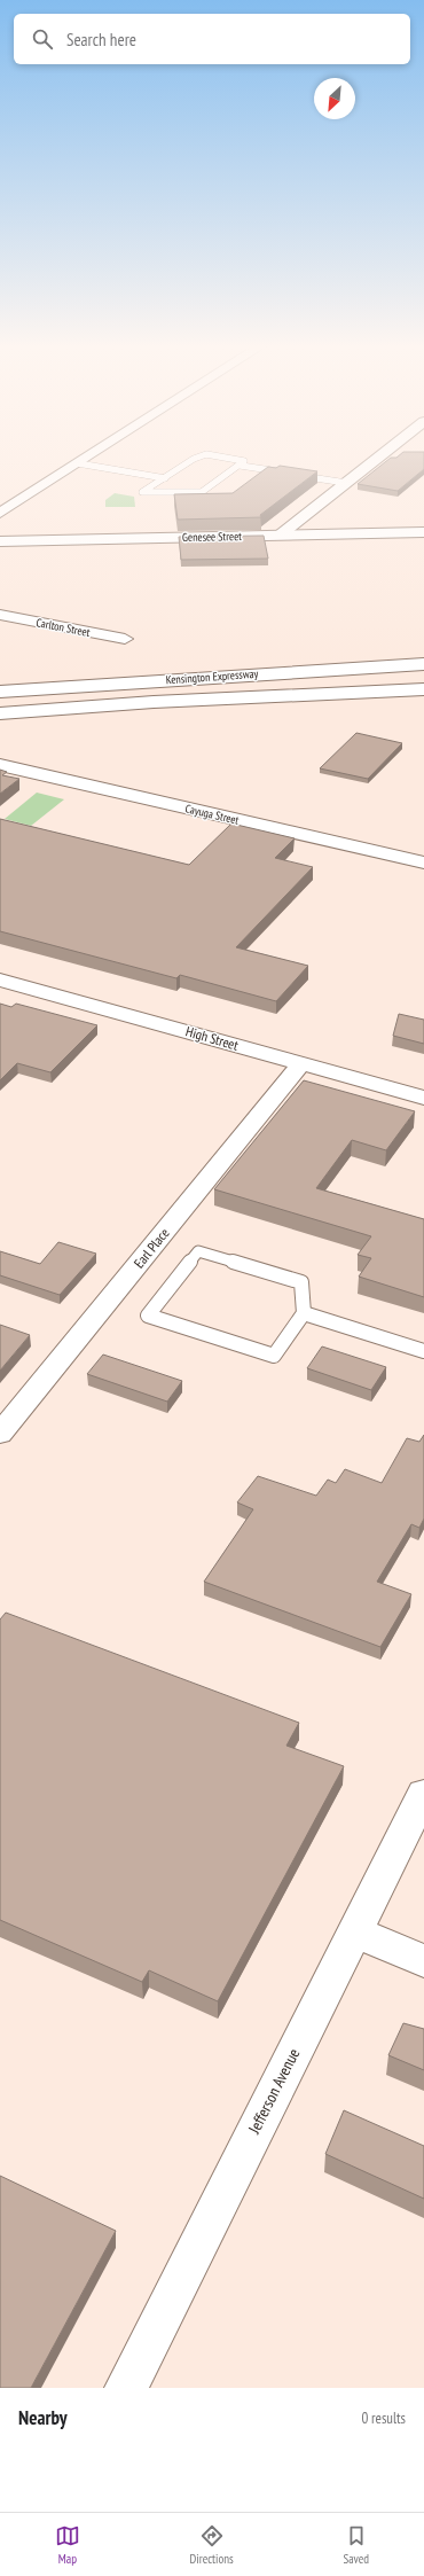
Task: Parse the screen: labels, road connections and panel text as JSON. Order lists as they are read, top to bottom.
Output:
{
  "streets": {
    "main road": ["Genesee Street", "Kensington Expressway", "Jefferson Avenue"],
    "street": [
      "Carlton Street",
      "Cayuga Street",
      "High Street",
      "Earl Place"
    ]
  },
  "crossings": [
    ["High Street", "Earl Place"]
  ],
  "north": "bottom left",
  "page": {
    "search": "Search here",
    "heading": ["Nearby", "0 results"],
    "nav": ["Map", "Directions", "Saved"]
  }
}
